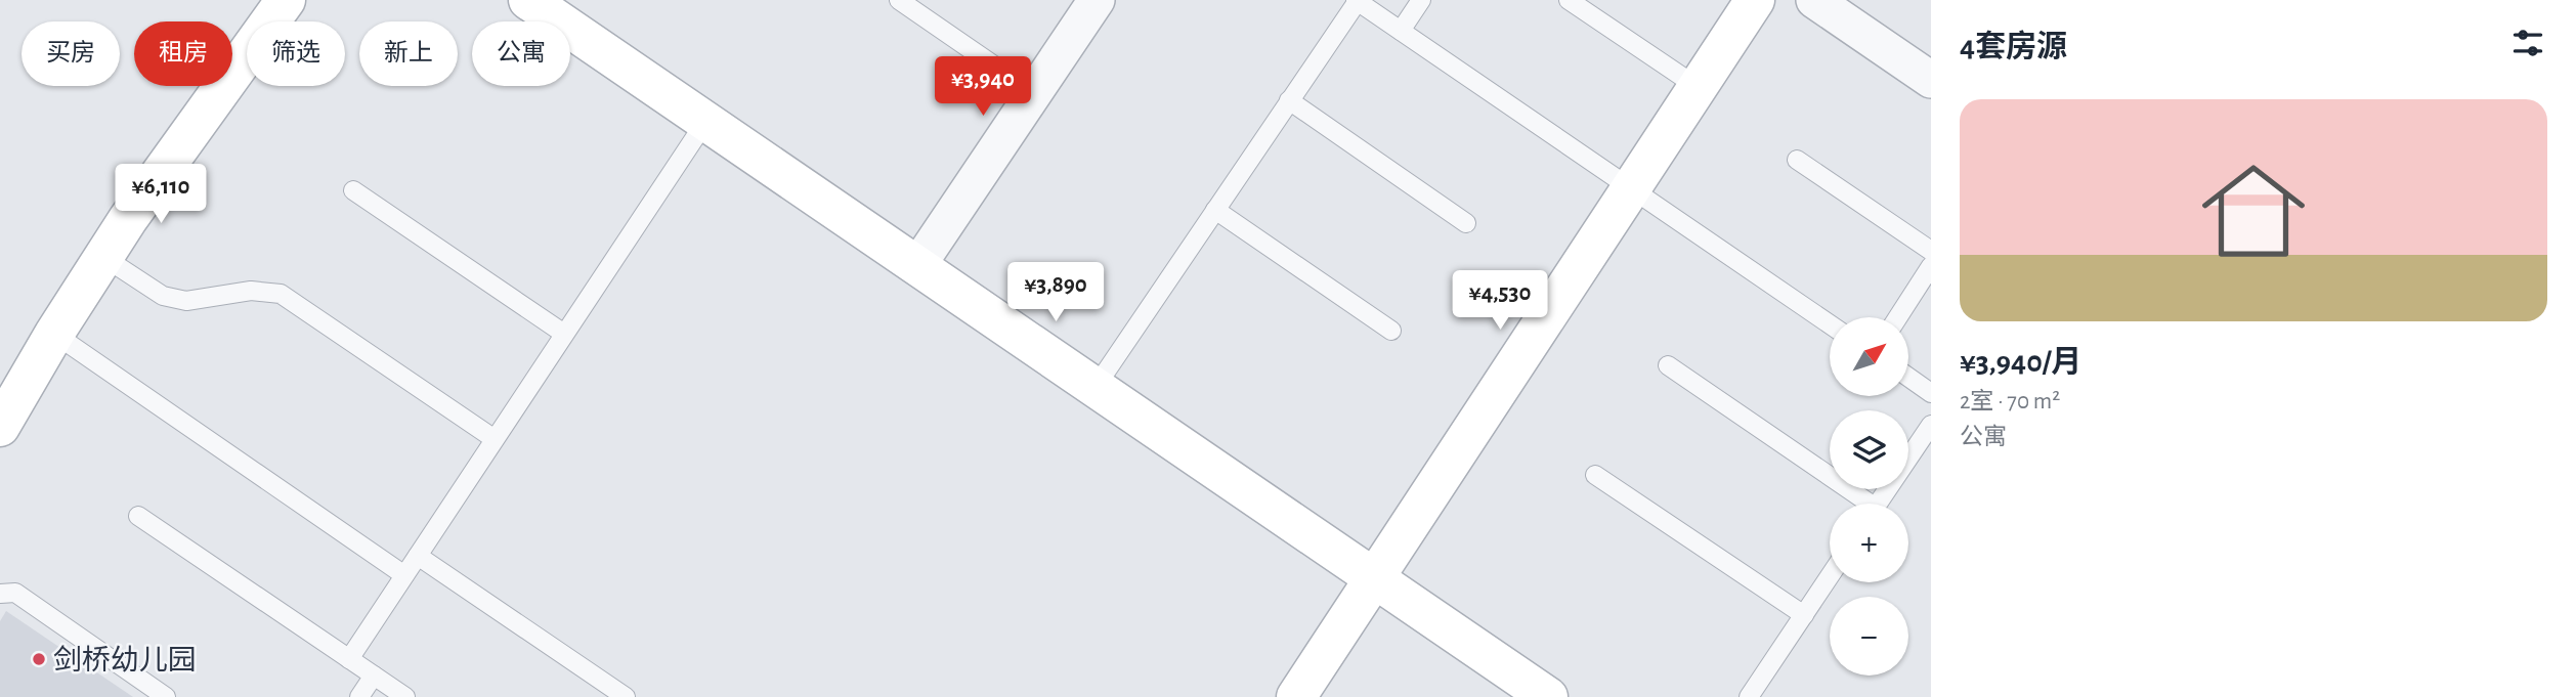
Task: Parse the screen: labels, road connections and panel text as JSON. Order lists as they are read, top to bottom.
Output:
{
  "places": ["剑桥幼儿园"],
  "north": "top right",
  "page": {
    "heading": "4套房源",
    "chip": [
      "买房",
      "租房",
      "筛选",
      "新上",
      "公寓"
    ],
    "price": [
      "¥3,940",
      "¥6,110",
      "¥3,890",
      "¥4,530"
    ],
    "list": [
      {
        "name": "¥3,940/月",
        "note": "2室 · 70 m² · 公寓"
      }
    ],
    "map_buttons": ["+", "−"]
  }
}
